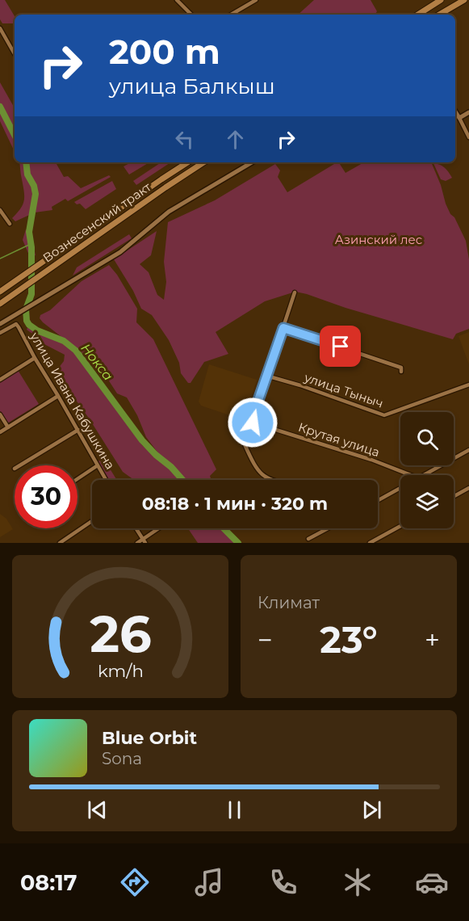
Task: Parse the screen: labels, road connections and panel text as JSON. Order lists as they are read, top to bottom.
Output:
{
  "streets": {
    "main road": ["Вознесенский тракт"],
    "street": ["улица Тыныч", "улица Ивана Кабушкина", "Крутая улица"]
  },
  "water": ["Нокса"],
  "parks": ["Азинский лес"],
  "page": {
    "turn": ["200 m", "улица Балкыш"],
    "limit": "30",
    "trip": "08:18 · 1 мин · 320 m",
    "tile": "Климат",
    "heat": ["−", "23°", "+"],
    "song": ["Blue Orbit", "Sona"],
    "tabs": "08:17",
    "gauge": ["26", "km/h"]
  }
}
